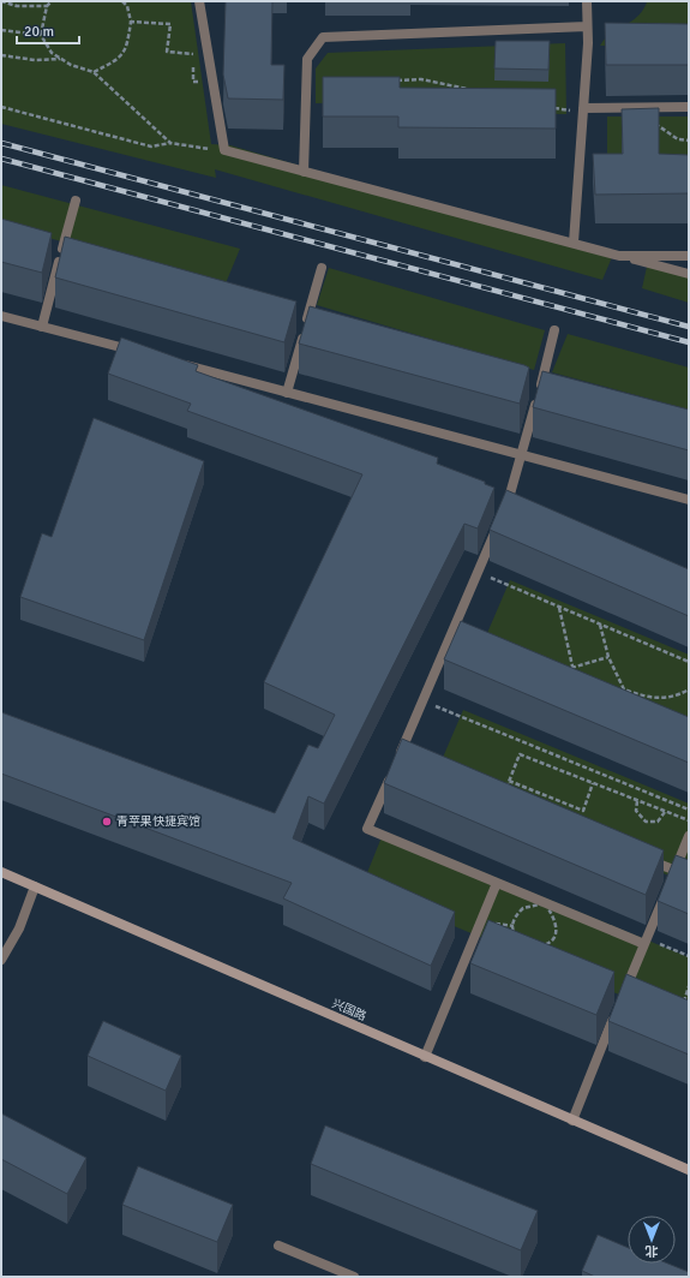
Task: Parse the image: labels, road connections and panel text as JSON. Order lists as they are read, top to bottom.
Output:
{
  "streets": {
    "main road": ["兴国路"]
  },
  "places": ["青苹果快捷宾馆"],
  "scale_bar": "20 m",
  "north": "bottom"
}
